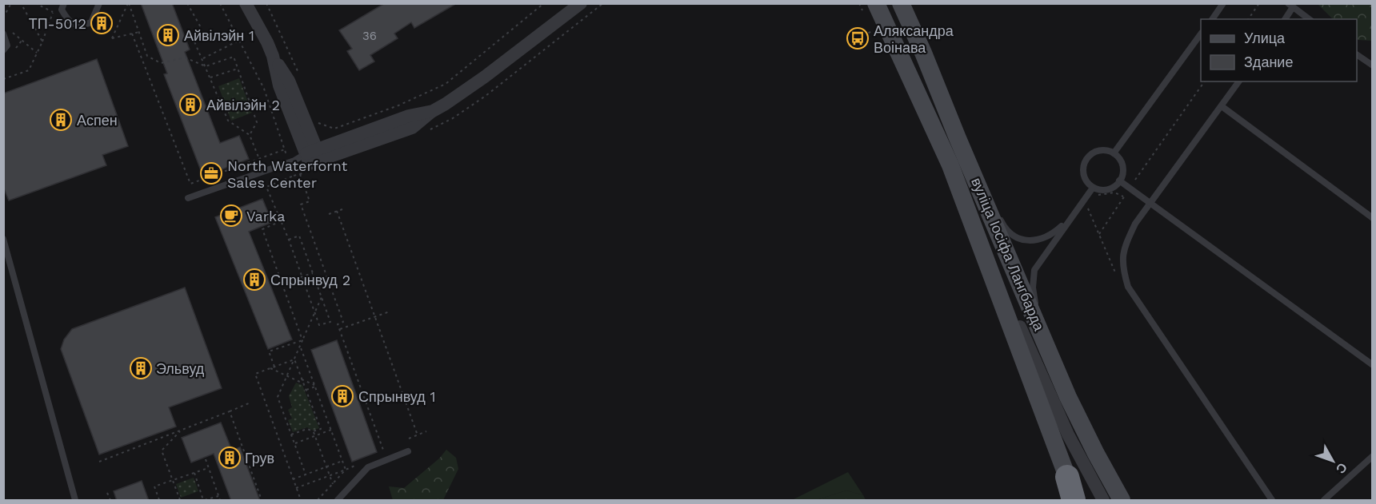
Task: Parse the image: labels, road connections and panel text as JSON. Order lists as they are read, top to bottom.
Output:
{
  "streets": {
    "main road": ["вуліца Іосіфа Лангбарда"]
  },
  "places": {
    "building": [
      "ТП-5012",
      "Айвілэйн 1",
      "Айвілэйн 2",
      "Аспен",
      "Спрынвуд 2",
      "Эльвуд",
      "Спрынвуд 1",
      "Грув"
    ],
    "bus stop": ["Аляксандра Воінава"],
    "office": ["North Waterfornt Sales Center"],
    "cafe": ["Varka"]
  },
  "house_numbers": ["36"],
  "legend": ["Улица", "Здание"],
  "north": "bottom right"
}
